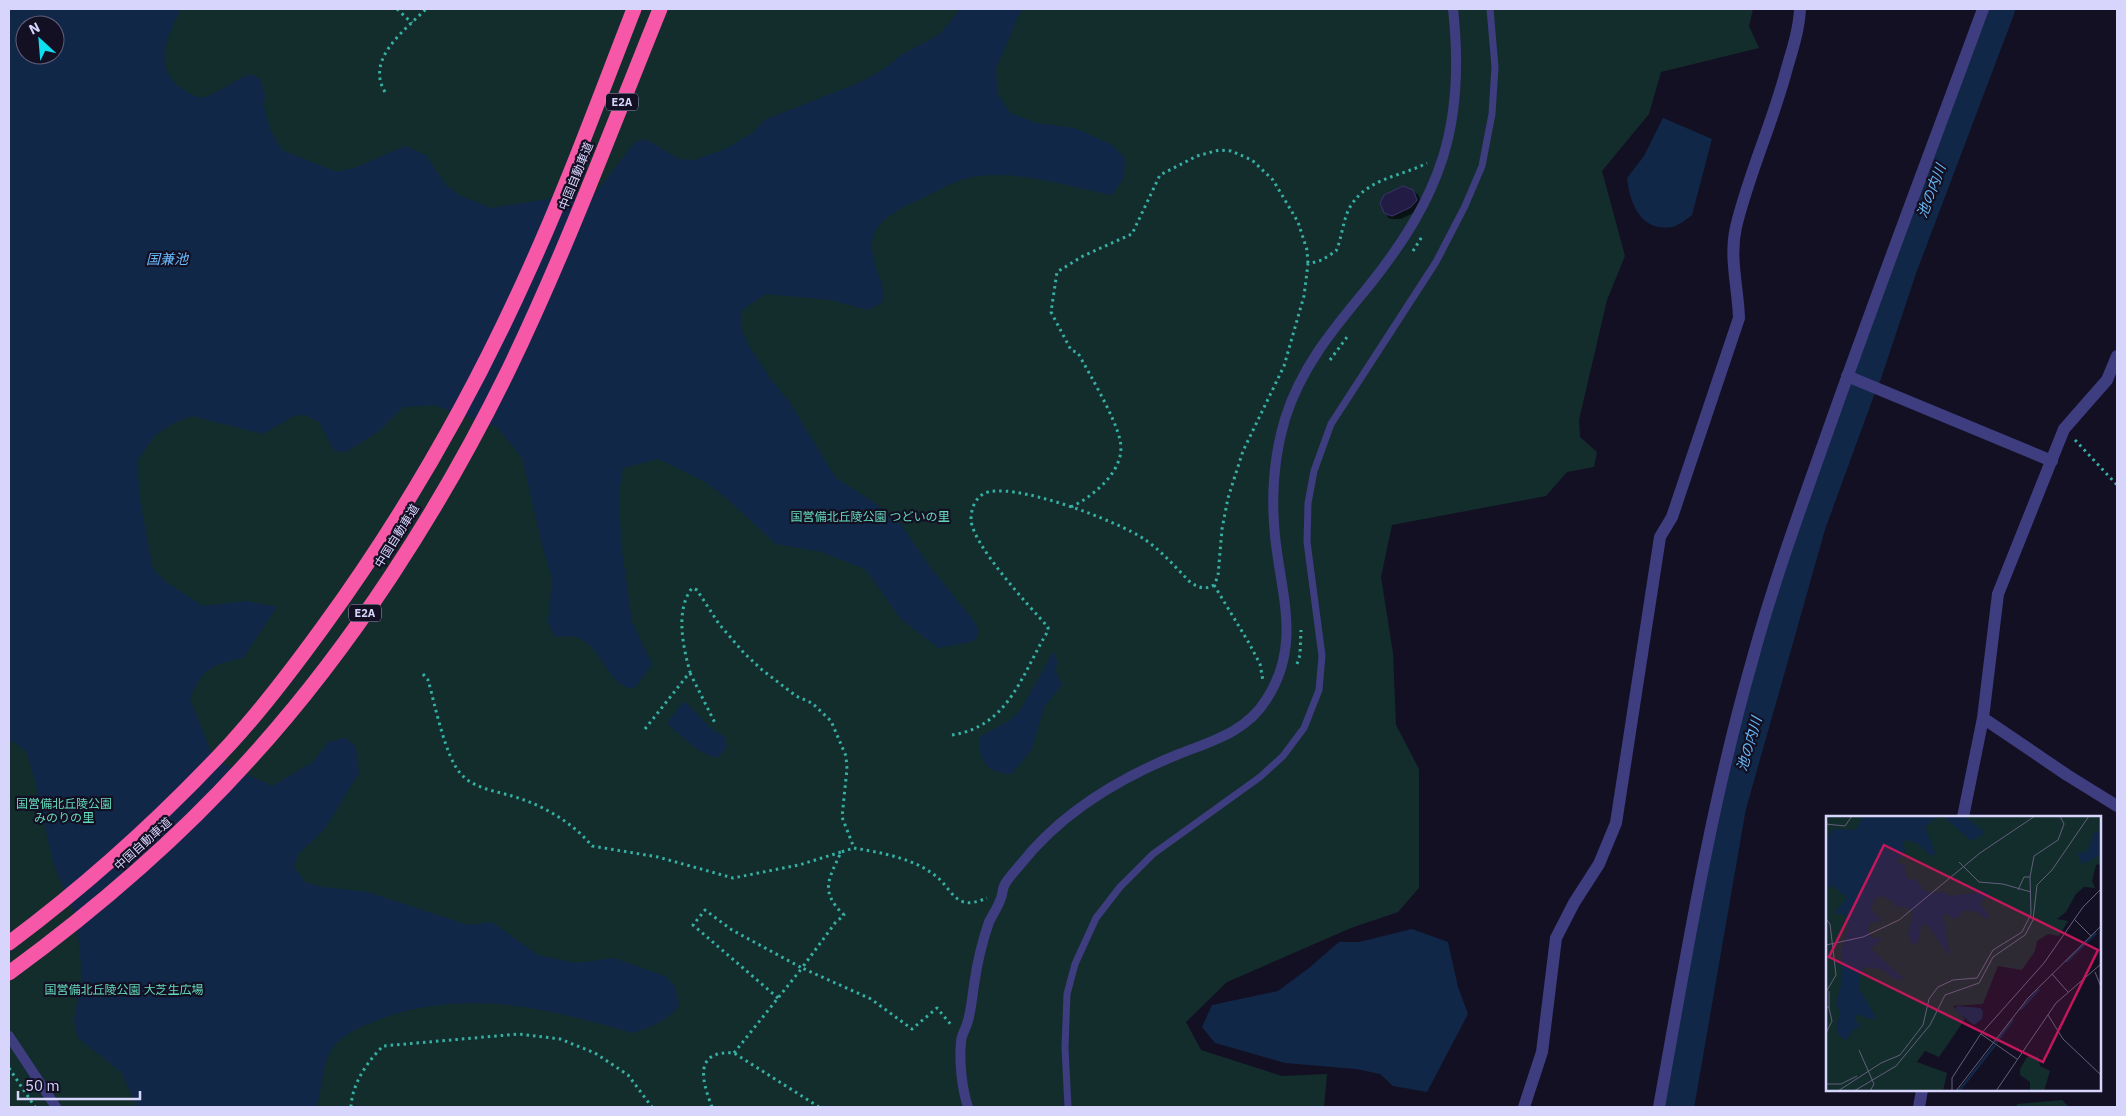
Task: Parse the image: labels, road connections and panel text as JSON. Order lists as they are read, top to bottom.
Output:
{
  "streets": {
    "highway": ["E2A", "中国自動車道"]
  },
  "water": ["池の内川", "国兼池"],
  "parks": ["国営備北丘陵公園 つどいの里", "国営備北丘陵公園 みのりの里", "国営備北丘陵公園 大芝生広場"],
  "scale_bar": "50 m",
  "north": "top left"
}
